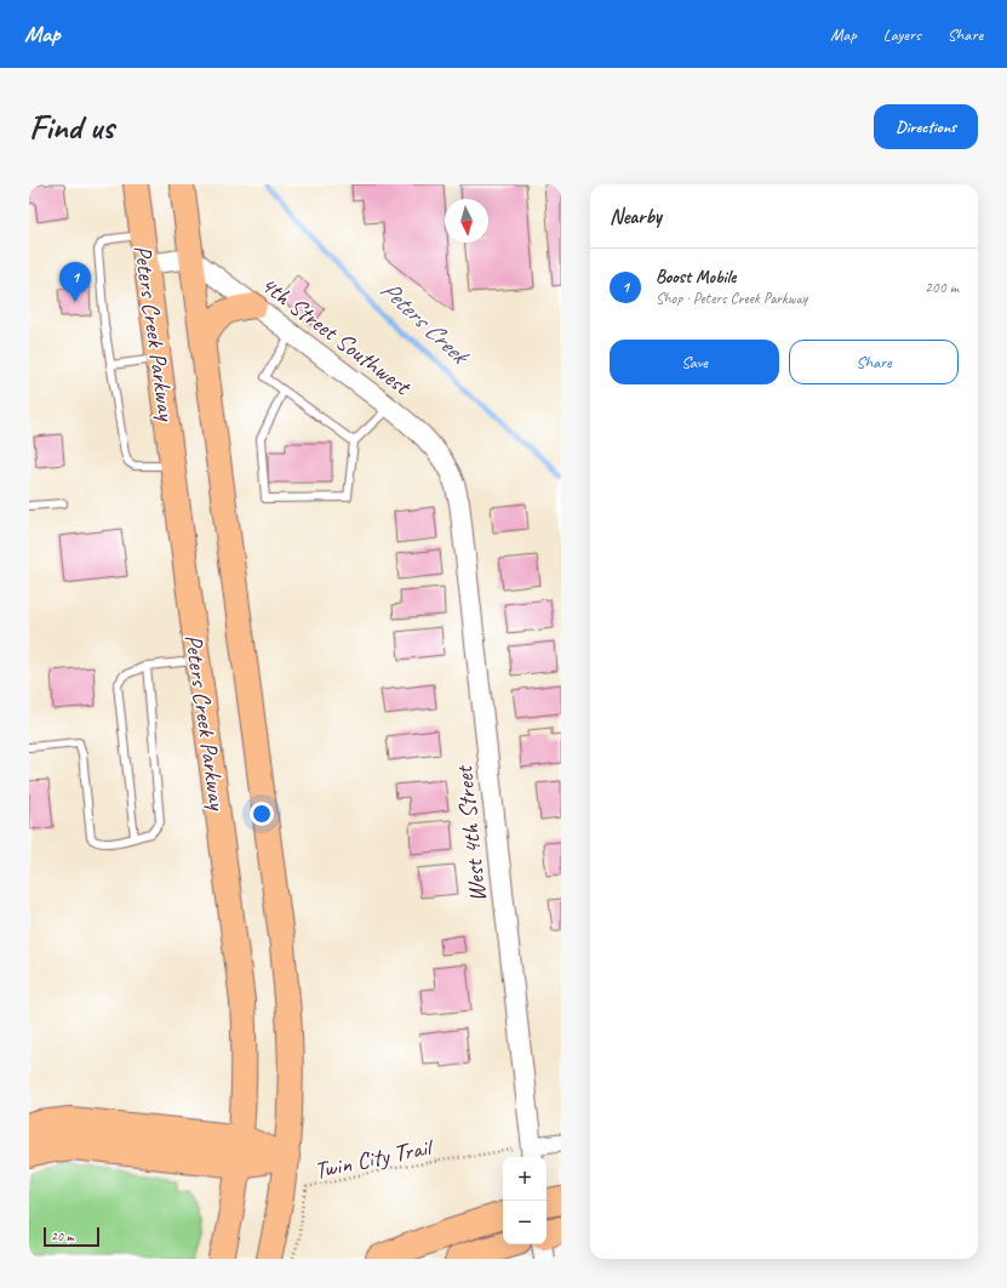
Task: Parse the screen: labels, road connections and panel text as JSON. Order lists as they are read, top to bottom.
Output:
{
  "streets": {
    "main road": ["Peters Creek Parkway"],
    "street": ["4th Street Southwest", "West 4th Street"],
    "path": ["Twin City Trail"]
  },
  "crossings": [
    ["Peters Creek Parkway", "4th Street Southwest"],
    ["4th Street Southwest", "West 4th Street"],
    ["West 4th Street", "Twin City Trail"]
  ],
  "water": ["Peters Creek"],
  "scale_bar": "20 m",
  "north": "bottom",
  "page": {
    "header": "Map",
    "nav": ["Map", "Layers", "Share"],
    "buttons": [
      "Directions",
      ["Save", "Share"]
    ],
    "title": "Find us",
    "heading": "Nearby",
    "list": [
      {
        "mark": "1",
        "name": "Boost Mobile",
        "note": "Shop · Peters Creek Parkway",
        "value": "200 m"
      }
    ],
    "pins": "1",
    "map_buttons": ["+", "−"],
    "scale": "20 m"
  }
}
